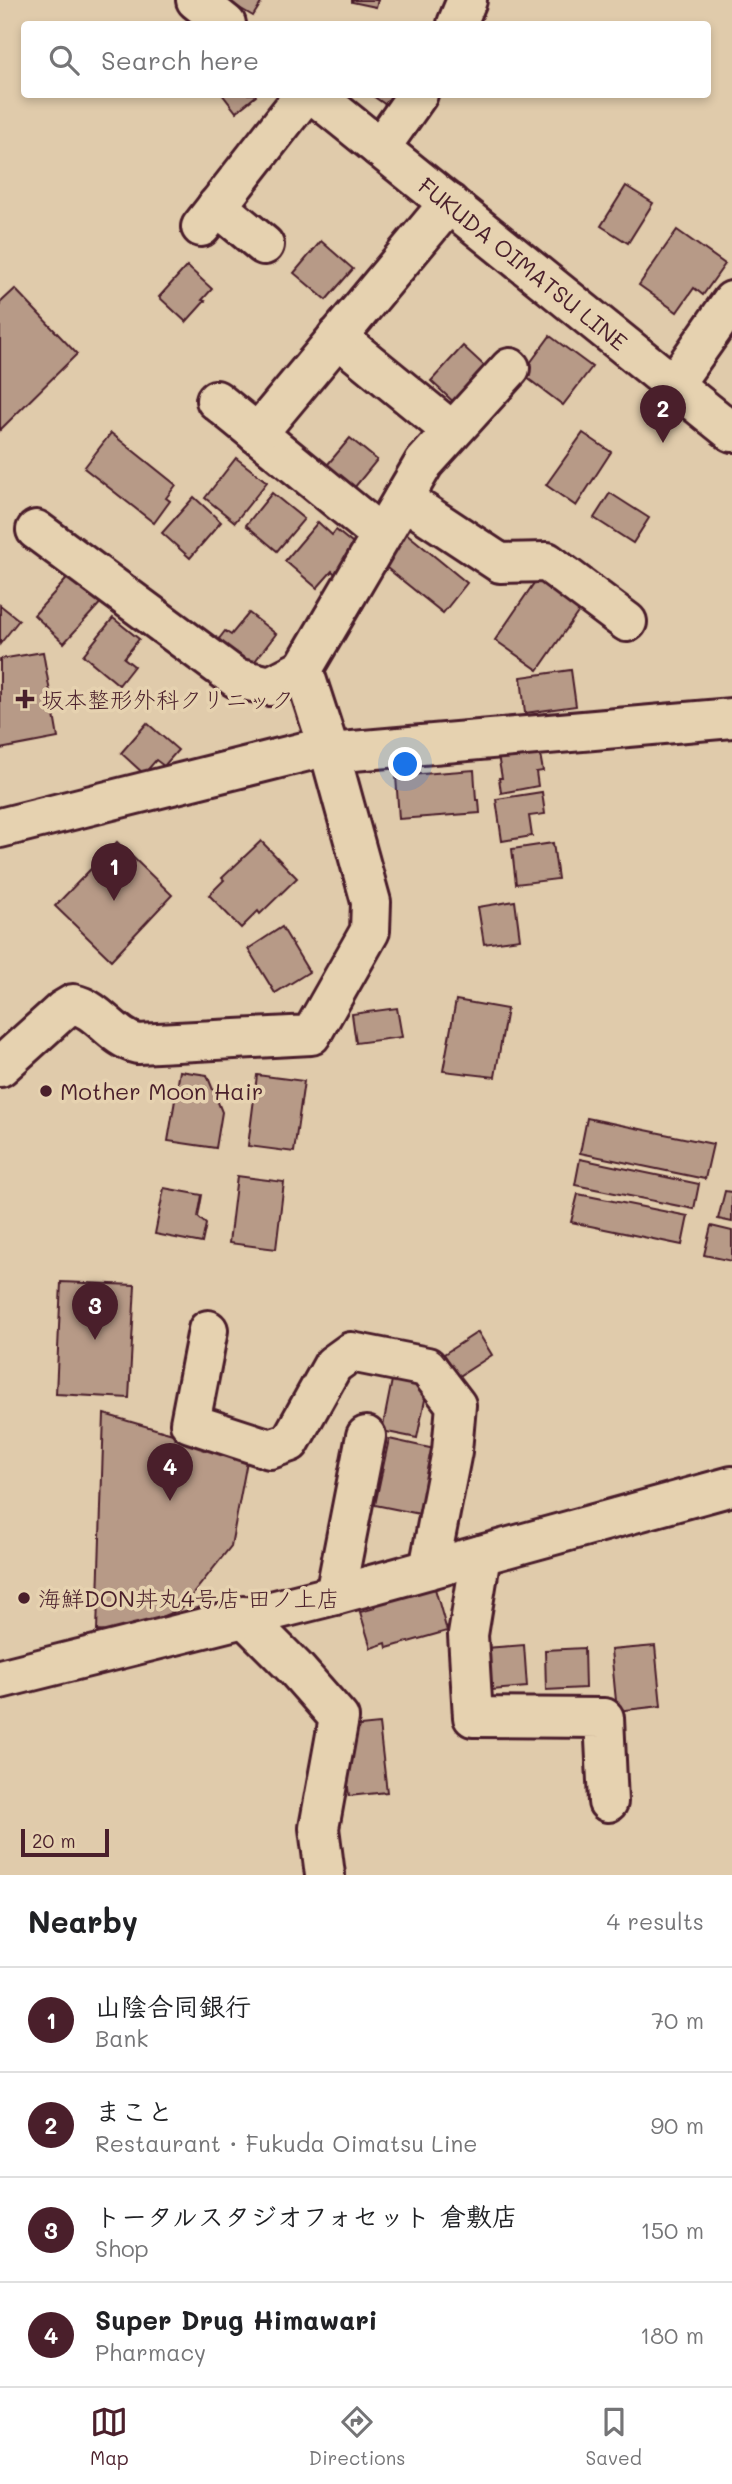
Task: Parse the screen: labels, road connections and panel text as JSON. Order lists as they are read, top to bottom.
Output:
{
  "streets": {
    "street": ["FUKUDA OIMATSU LINE"]
  },
  "places": {
    "health": ["坂本整形外科クリニック"],
    "other": ["Mother Moon Hair", "海鮮DON丼丸4号店 田ノ上店"]
  },
  "scale_bar": "20 m",
  "page": {
    "search": "Search here",
    "pins": [
      "2",
      "1",
      "3",
      "4"
    ],
    "scale": "20 m",
    "heading": ["Nearby", "4 results"],
    "list": [
      {
        "mark": "1",
        "name": "山陰合同銀行",
        "note": "Bank",
        "value": "70 m"
      },
      {
        "mark": "2",
        "name": "まこと",
        "note": "Restaurant · Fukuda Oimatsu Line",
        "value": "90 m"
      },
      {
        "mark": "3",
        "name": "トータルスタジオフォセット 倉敷店",
        "note": "Shop",
        "value": "150 m"
      },
      {
        "mark": "4",
        "name": "Super Drug Himawari",
        "note": "Pharmacy",
        "value": "180 m"
      }
    ],
    "nav": ["Map", "Directions", "Saved"]
  }
}
